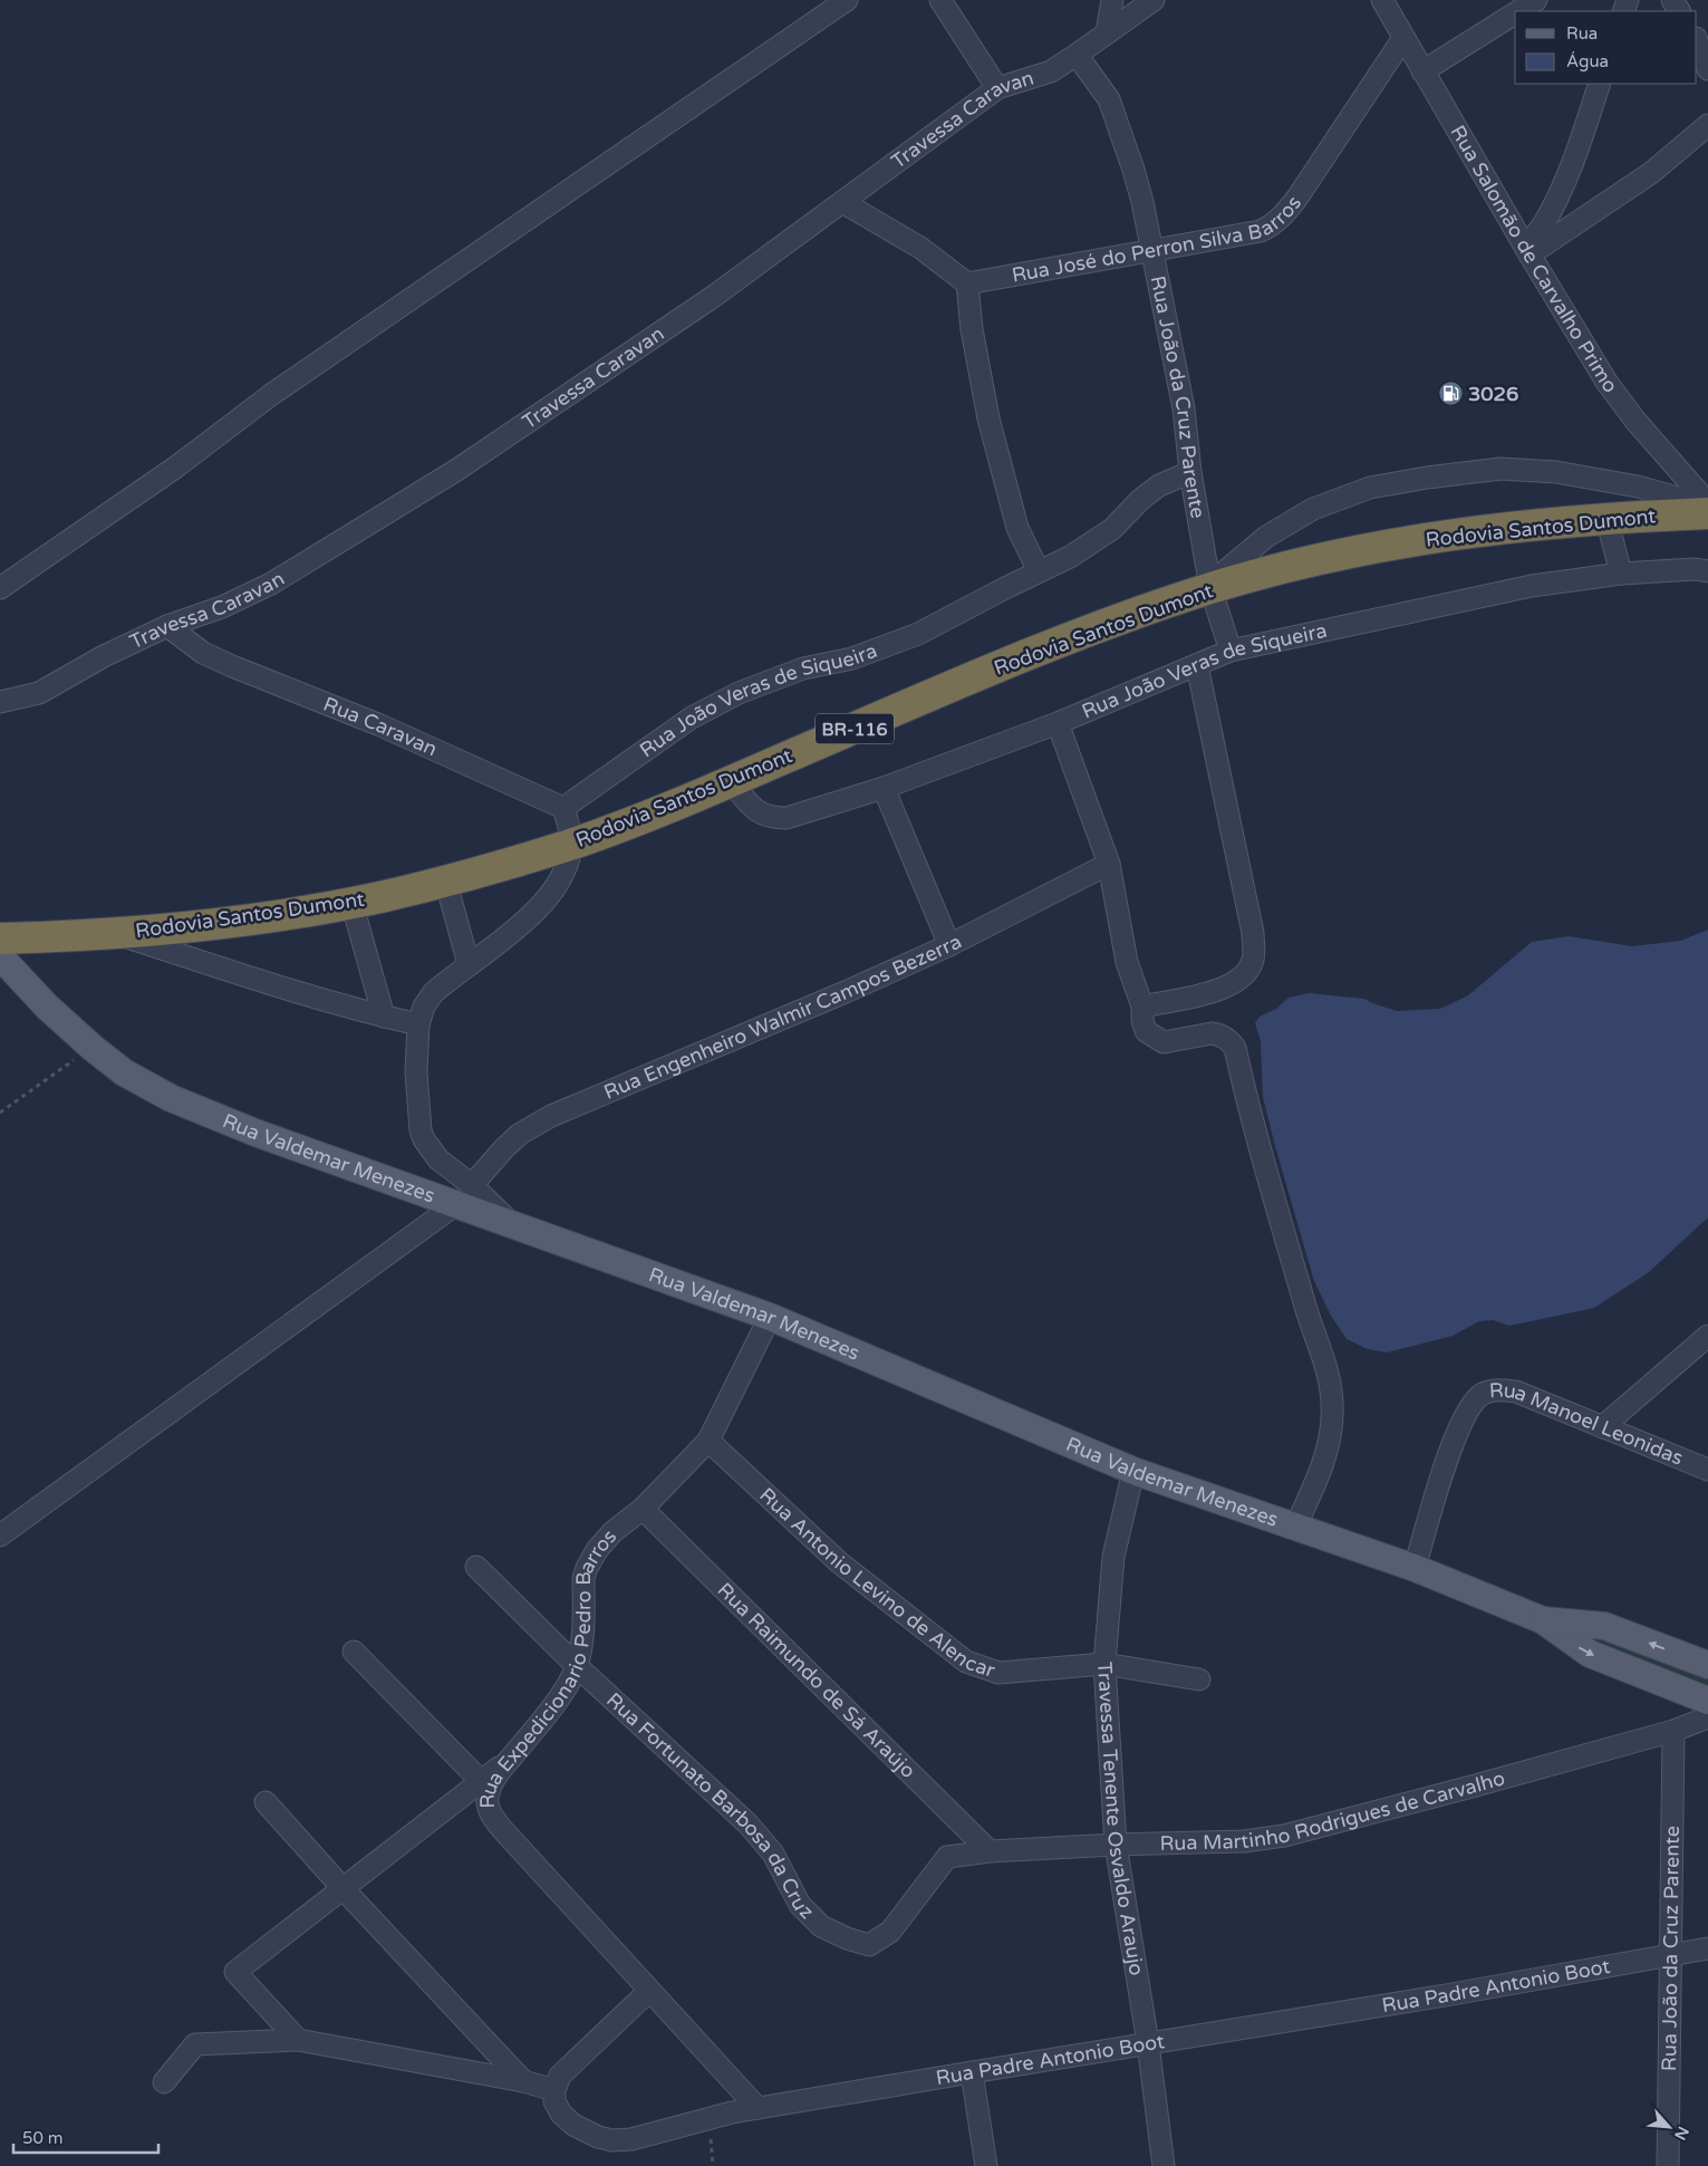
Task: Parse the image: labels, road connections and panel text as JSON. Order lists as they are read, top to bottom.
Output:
{
  "streets": {
    "highway": ["Rodovia Santos Dumont", "BR-116"],
    "main road": ["Rua Valdemar Menezes"],
    "street": [
      "Travessa Caravan",
      "Rua José do Perron Silva Barros",
      "Rua Salomão de Carvalho Primo",
      "Rua João da Cruz Parente",
      "Rua João Veras de Siqueira",
      "Rua Caravan",
      "Rua Engenheiro Walmir Campos Bezerra",
      "Rua Manoel Leonidas",
      "Rua Antonio Levino de Alencar",
      "Rua Expedicionario Pedro Barros",
      "Rua Raimundo de Sá Araújo",
      "Rua Fortunato Barbosa da Cruz",
      "Rua Martinho Rodrigues de Carvalho",
      "Travessa Tenente Osvaldo Araujo",
      "Rua Padre Antonio Boot"
    ]
  },
  "crossings": [
    ["Travessa Caravan", "Rua João da Cruz Parente"],
    ["Travessa Caravan", "Rua Caravan"],
    ["Rua José do Perron Silva Barros", "Rua Salomão de Carvalho Primo"],
    ["Rua José do Perron Silva Barros", "Rua João da Cruz Parente"],
    ["Rua João da Cruz Parente", "Rodovia Santos Dumont"],
    ["Rua João da Cruz Parente", "Rua João Veras de Siqueira"],
    ["Rua João da Cruz Parente", "Rua Martinho Rodrigues de Carvalho"],
    ["Rua João da Cruz Parente", "Rua Padre Antonio Boot"],
    ["Rodovia Santos Dumont", "Rua João Veras de Siqueira"],
    ["Rua João Veras de Siqueira", "Rua Caravan"],
    ["Rua Engenheiro Walmir Campos Bezerra", "Rua Valdemar Menezes"],
    ["Rua Valdemar Menezes", "Rua Manoel Leonidas"],
    ["Rua Valdemar Menezes", "Rua Expedicionario Pedro Barros"],
    ["Rua Valdemar Menezes", "Travessa Tenente Osvaldo Araujo"],
    ["Rua Antonio Levino de Alencar", "Rua Expedicionario Pedro Barros"],
    ["Rua Antonio Levino de Alencar", "Travessa Tenente Osvaldo Araujo"],
    ["Rua Expedicionario Pedro Barros", "Rua Raimundo de Sá Araújo"],
    ["Rua Expedicionario Pedro Barros", "Rua Fortunato Barbosa da Cruz"],
    ["Rua Expedicionario Pedro Barros", "Rua Padre Antonio Boot"],
    ["Rua Raimundo de Sá Araújo", "Rua Martinho Rodrigues de Carvalho"],
    ["Rua Fortunato Barbosa da Cruz", "Rua Martinho Rodrigues de Carvalho"],
    ["Rua Martinho Rodrigues de Carvalho", "Travessa Tenente Osvaldo Araujo"],
    ["Travessa Tenente Osvaldo Araujo", "Rua Padre Antonio Boot"]
  ],
  "places": {
    "fuel station": ["3026"]
  },
  "legend": ["Rua", "Água"],
  "scale_bar": "50 m",
  "north": "bottom right"
}
